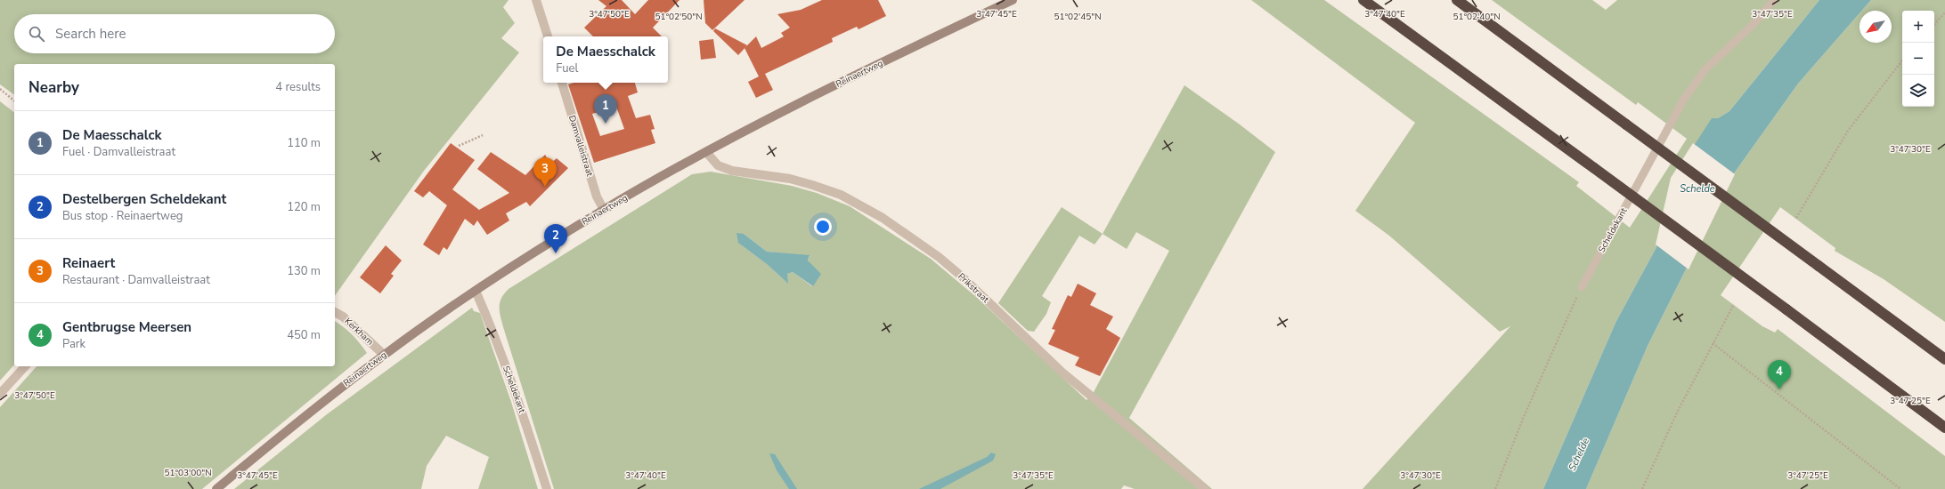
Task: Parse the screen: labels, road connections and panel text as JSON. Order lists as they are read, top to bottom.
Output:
{
  "streets": {
    "main road": ["Reinaertweg"],
    "street": [
      "Damvalleistraat",
      "Scheldekant",
      "Prikstraat",
      "Kerkham"
    ]
  },
  "crossings": [
    ["Reinaertweg", "Damvalleistraat"],
    ["Reinaertweg", "Scheldekant"],
    ["Reinaertweg", "Prikstraat"],
    ["Reinaertweg", "Kerkham"]
  ],
  "water": ["Schelde"],
  "north": "bottom left",
  "page": {
    "map_buttons": ["+", "−"],
    "search": "Search here",
    "popup": ["De Maesschalck", "Fuel"],
    "heading": ["Nearby", "4 results"],
    "pins": [
      "1",
      "3",
      "2",
      "4"
    ],
    "list": [
      {
        "mark": "1",
        "name": "De Maesschalck",
        "note": "Fuel · Damvalleistraat",
        "value": "110 m"
      },
      {
        "mark": "2",
        "name": "Destelbergen Scheldekant",
        "note": "Bus stop · Reinaertweg",
        "value": "120 m"
      },
      {
        "mark": "3",
        "name": "Reinaert",
        "note": "Restaurant · Damvalleistraat",
        "value": "130 m"
      },
      {
        "mark": "4",
        "name": "Gentbrugse Meersen",
        "note": "Park",
        "value": "450 m"
      }
    ]
  },
  "coordinates": [
    "3°47'50\"E",
    "3°47'45\"E",
    "3°47'40\"E",
    "3°47'35\"E",
    "51°02'45\"N",
    "51°02'40\"N",
    "51°02'50\"N",
    "3°47'30\"E",
    "3°47'25\"E",
    "51°03'00\"N"
  ]
}
